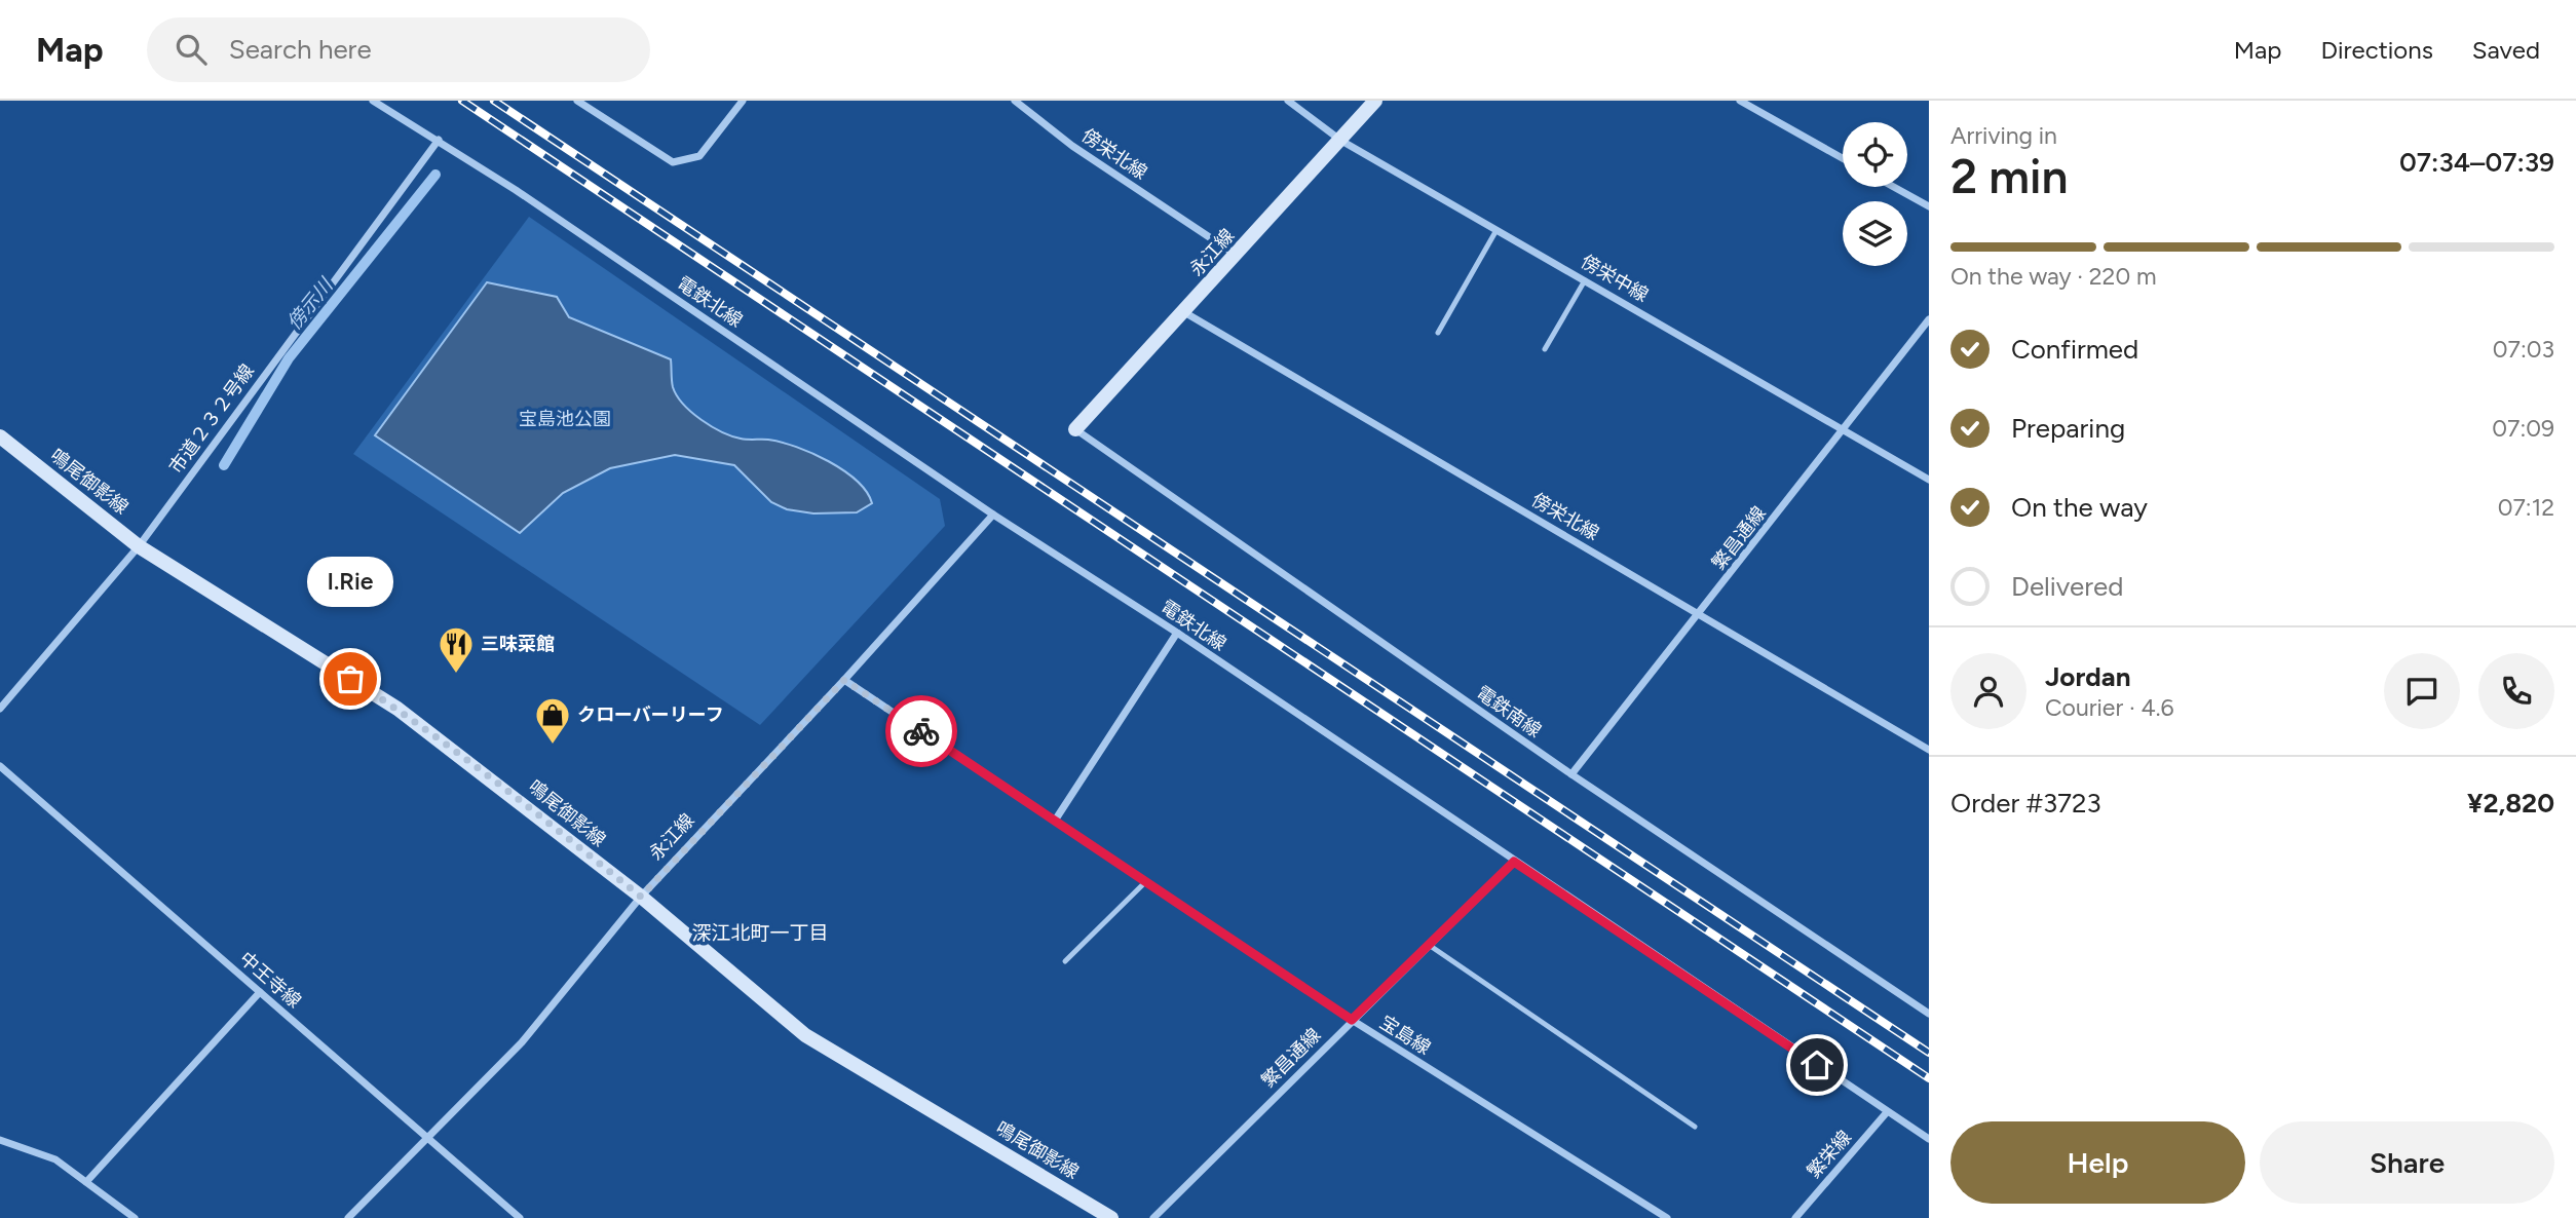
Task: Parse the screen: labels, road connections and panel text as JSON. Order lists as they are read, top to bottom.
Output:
{
  "streets": {
    "street": [
      "傍栄北線",
      "永江線",
      "傍栄中線",
      "電鉄北線",
      "市道２３２号線",
      "鳴尾御影線",
      "繁昌通線",
      "電鉄南線",
      "中王寺線",
      "宝島線",
      "繁栄線"
    ]
  },
  "crossings": [
    ["傍栄北線", "永江線"],
    ["傍栄北線", "繁昌通線"],
    ["永江線", "傍栄中線"],
    ["永江線", "電鉄北線"],
    ["永江線", "鳴尾御影線"],
    ["永江線", "電鉄南線"],
    ["永江線", "中王寺線"],
    ["永江線", "宝島線"],
    ["傍栄中線", "繁昌通線"],
    ["電鉄北線", "市道２３２号線"],
    ["電鉄北線", "繁昌通線"],
    ["電鉄北線", "繁栄線"],
    ["市道２３２号線", "鳴尾御影線"],
    ["繁昌通線", "電鉄南線"],
    ["繁昌通線", "宝島線"]
  ],
  "districts": ["深江北町一丁目"],
  "water": ["傍示川"],
  "parks": ["宝島池公園"],
  "places": {
    "restaurant": ["三味菜館"],
    "other": ["I.Rie"],
    "shop": ["クローバーリーフ"]
  },
  "page": {
    "header": "Map",
    "search": "Search here",
    "nav": ["Map", "Directions", "Saved"],
    "heading": ["2 min", "Arriving in", "07:34–07:39"],
    "panel": [
      "Jordan",
      "Courier · 4.6",
      "Order #3723",
      "¥2,820"
    ],
    "bar": "On the way · 220 m",
    "list": [
      ["Confirmed", "07:03"],
      ["Preparing", "07:09"],
      ["On the way", "07:12"],
      "Delivered"
    ],
    "bubble": "I.Rie",
    "buttons": ["Help", "Share"]
  }
}
